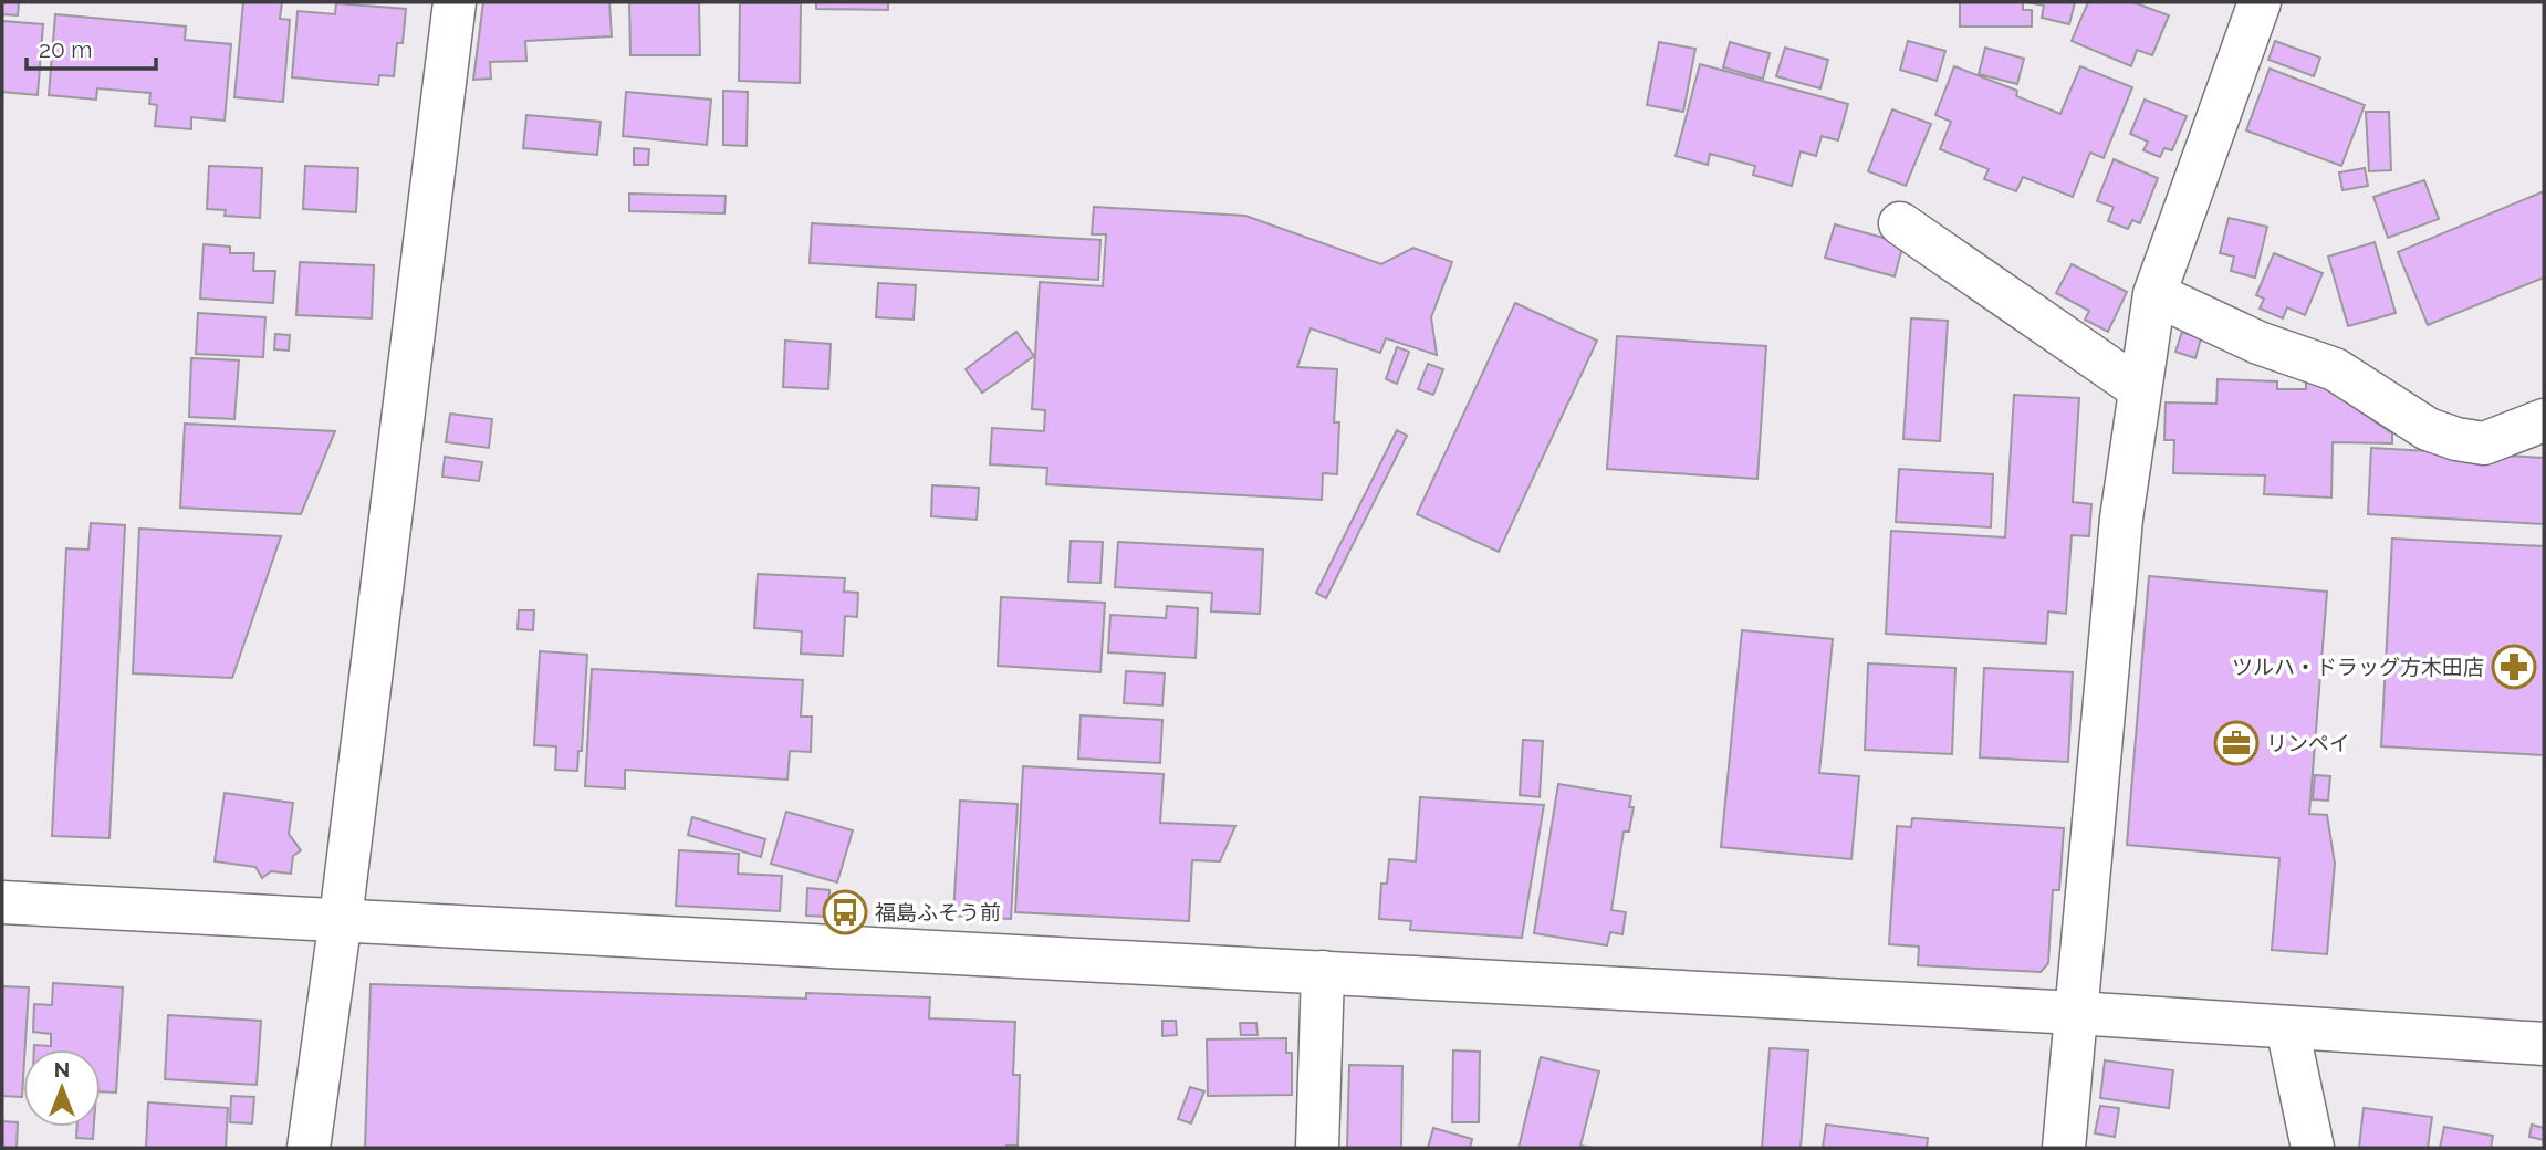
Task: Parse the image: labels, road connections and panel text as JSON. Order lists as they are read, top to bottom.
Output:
{
  "places": {
    "pharmacy": ["ツルハ・ドラッグ方木田店"],
    "office": ["リンペイ"],
    "bus stop": ["福島ふそう前"]
  },
  "scale_bar": "20 m",
  "north": "top"
}
